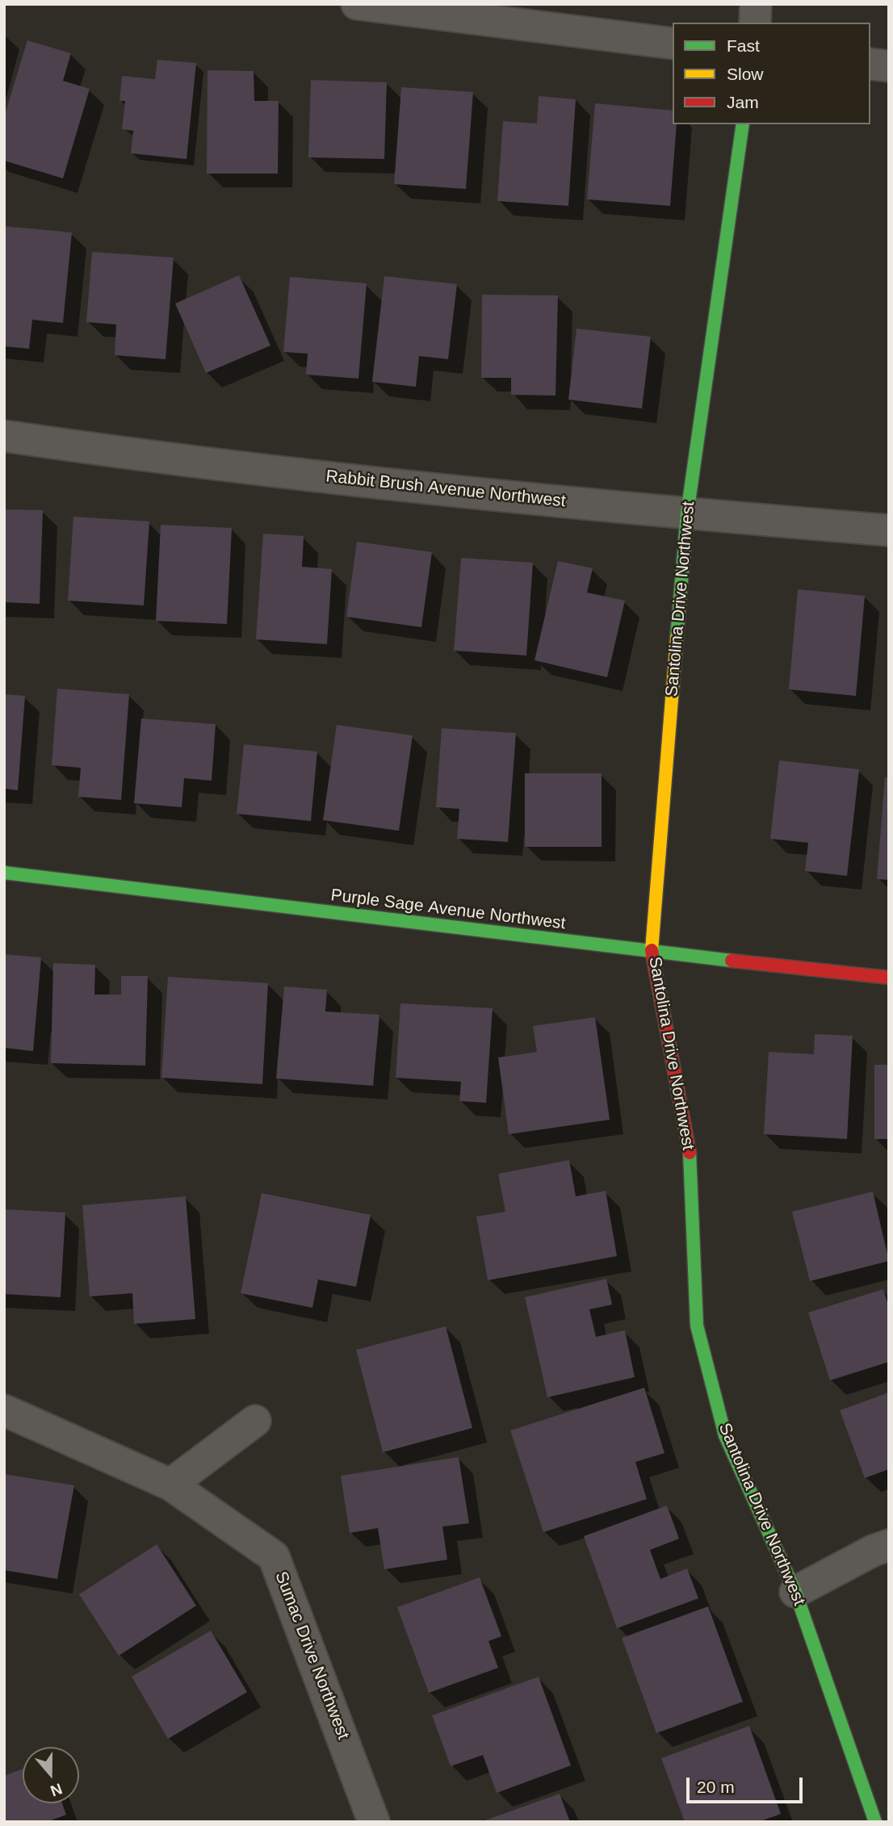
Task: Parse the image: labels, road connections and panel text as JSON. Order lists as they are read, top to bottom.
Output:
{
  "streets": {
    "street": [
      "Rabbit Brush Avenue Northwest",
      "Santolina Drive Northwest",
      "Purple Sage Avenue Northwest",
      "Sumac Drive Northwest"
    ]
  },
  "crossings": [
    ["Rabbit Brush Avenue Northwest", "Santolina Drive Northwest"],
    ["Santolina Drive Northwest", "Purple Sage Avenue Northwest"]
  ],
  "legend": ["Fast", "Slow", "Jam"],
  "scale_bar": "20 m",
  "north": "bottom"
}
